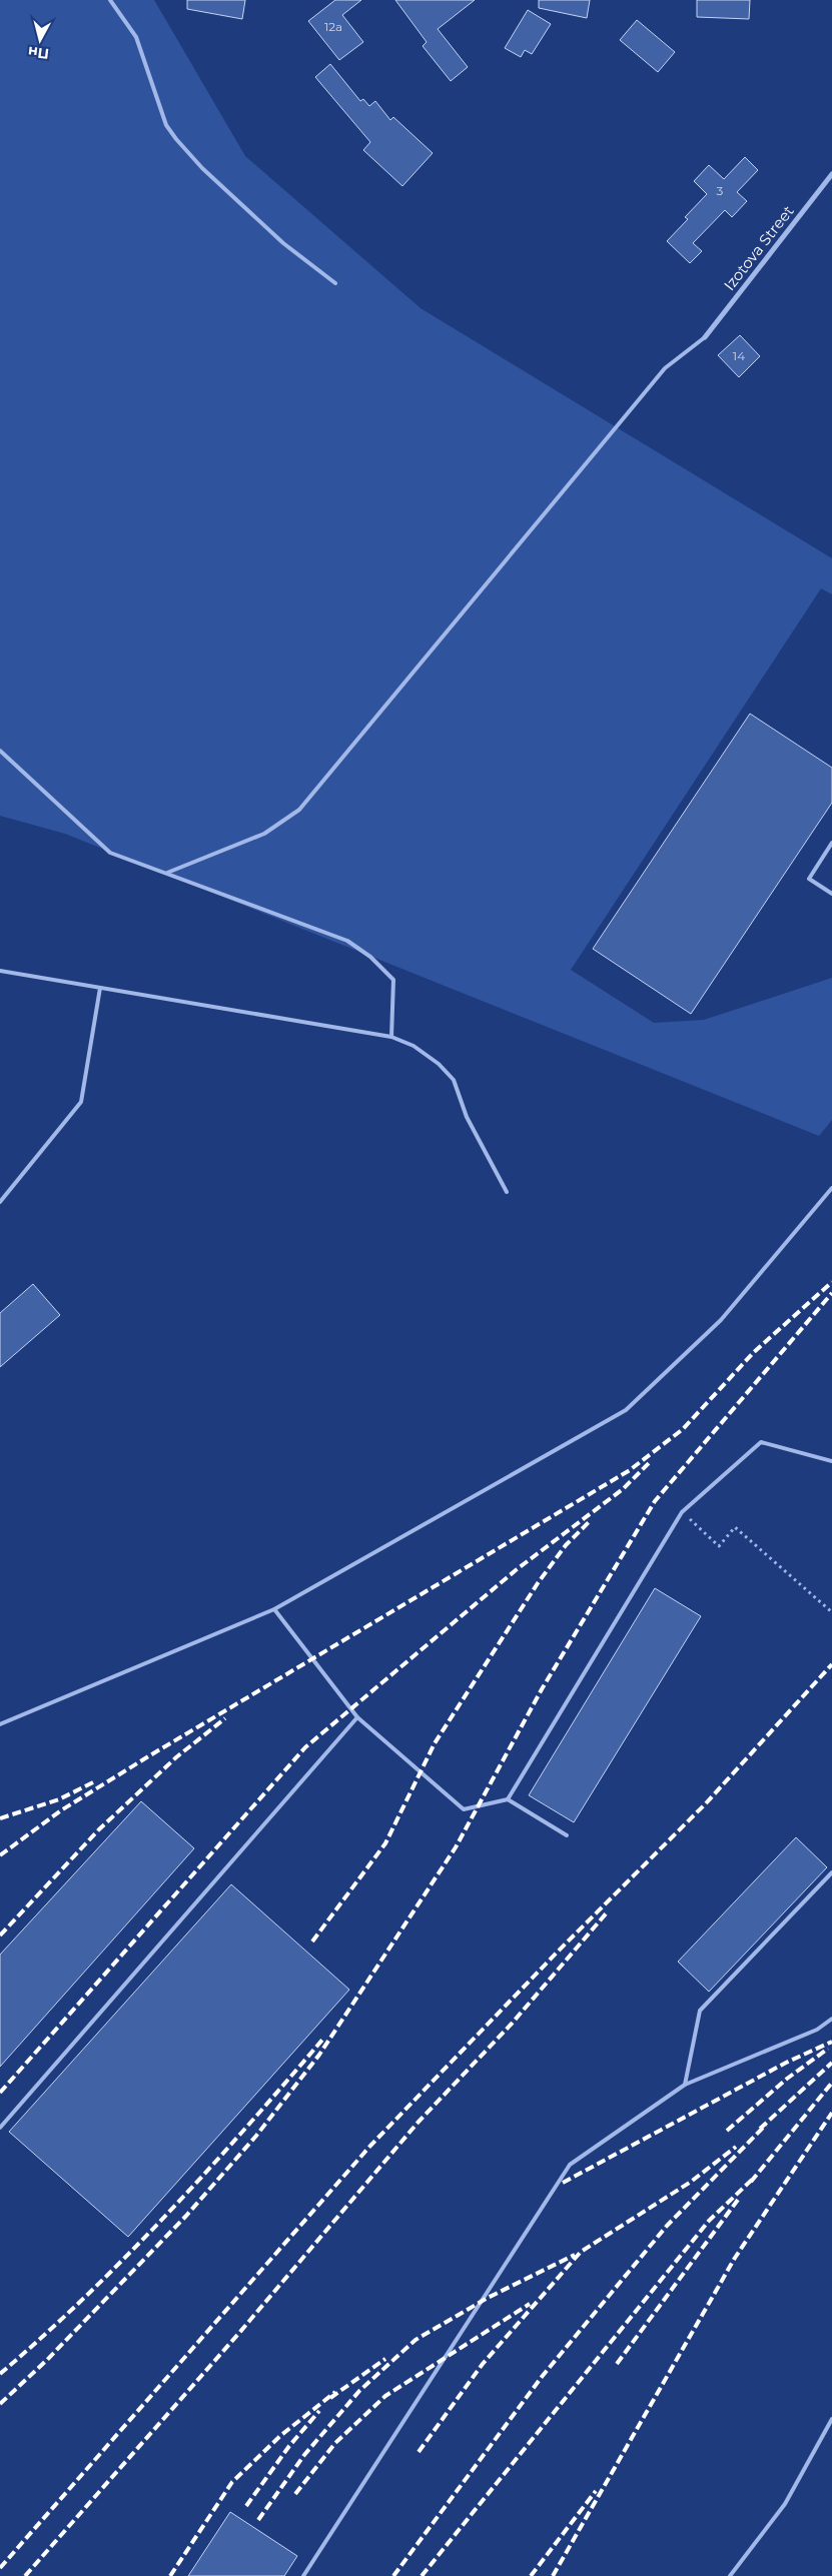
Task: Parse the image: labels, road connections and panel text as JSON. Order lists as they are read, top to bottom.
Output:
{
  "streets": {
    "street": ["Izotova Street"]
  },
  "house_numbers": ["12а", "3", "14"],
  "north": "bottom"
}
